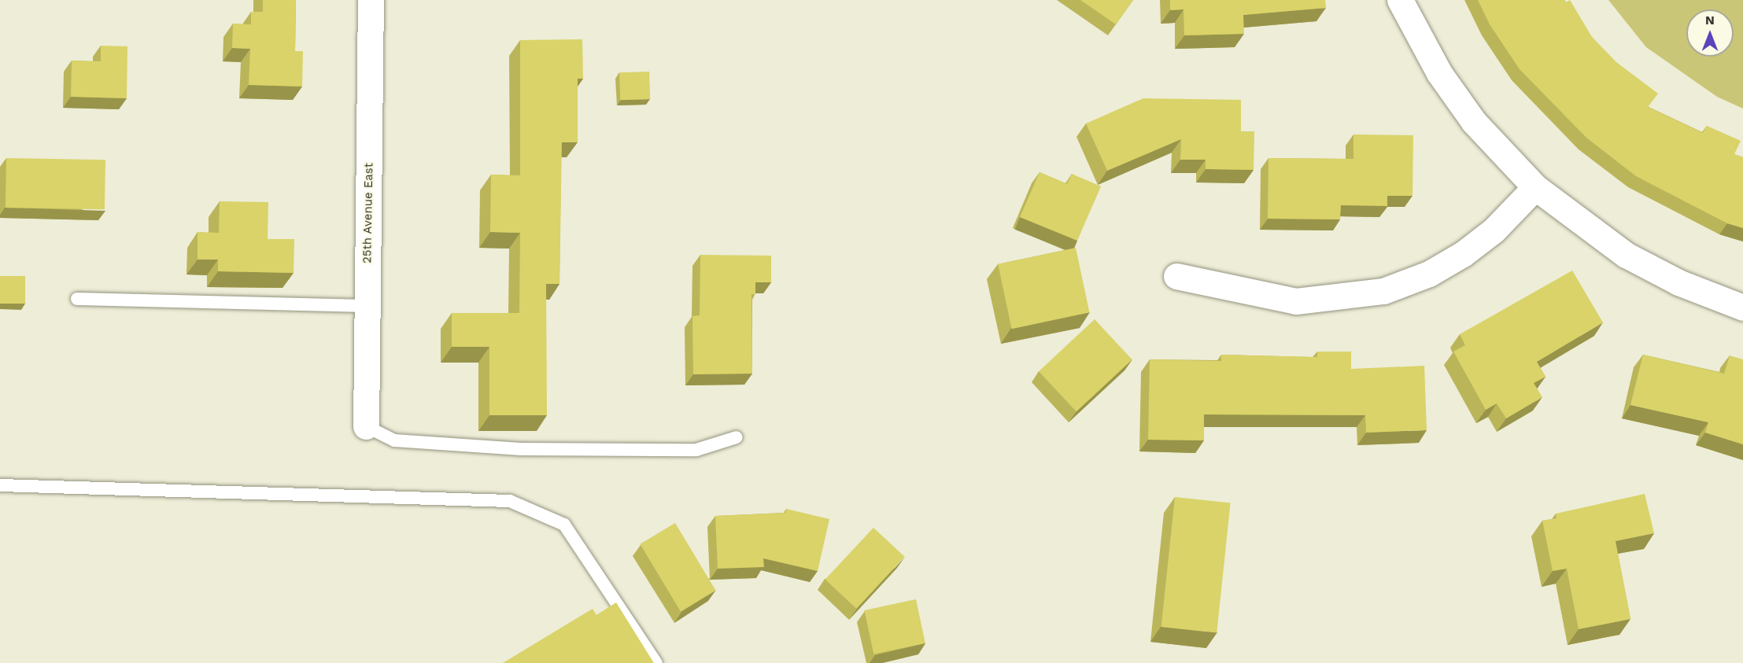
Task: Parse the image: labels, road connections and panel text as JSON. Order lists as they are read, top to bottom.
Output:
{
  "streets": {
    "street": ["25th Avenue East"]
  },
  "north": "top"
}
